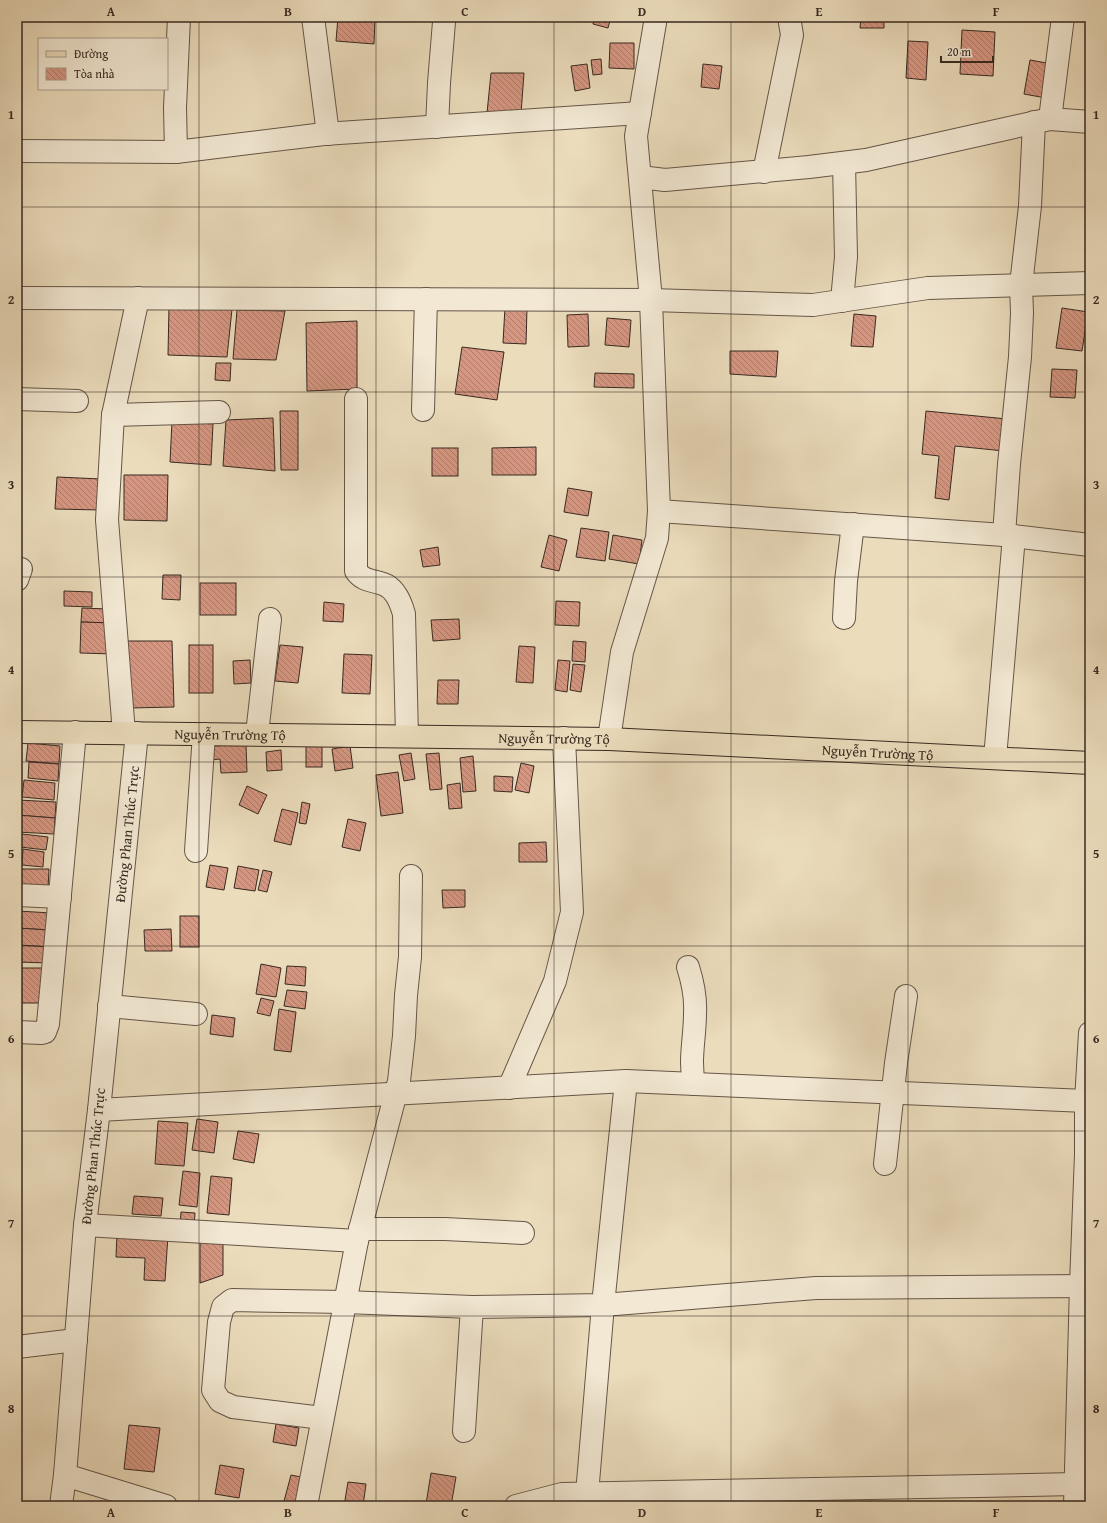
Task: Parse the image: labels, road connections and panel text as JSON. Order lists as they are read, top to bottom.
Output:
{
  "streets": {
    "main road": ["Nguyễn Trường Tộ"],
    "street": ["Đường Phan Thúc Trực"]
  },
  "crossings": [
    ["Nguyễn Trường Tộ", "Đường Phan Thúc Trực"]
  ],
  "legend": ["Đường", "Tòa nhà"],
  "scale_bar": "20 m",
  "grid": {
    "columns": [
      "A",
      "B",
      "C",
      "D",
      "E",
      "F"
    ],
    "rows": [
      "1",
      "2",
      "3",
      "4",
      "5",
      "6",
      "7",
      "8"
    ]
  }
}
